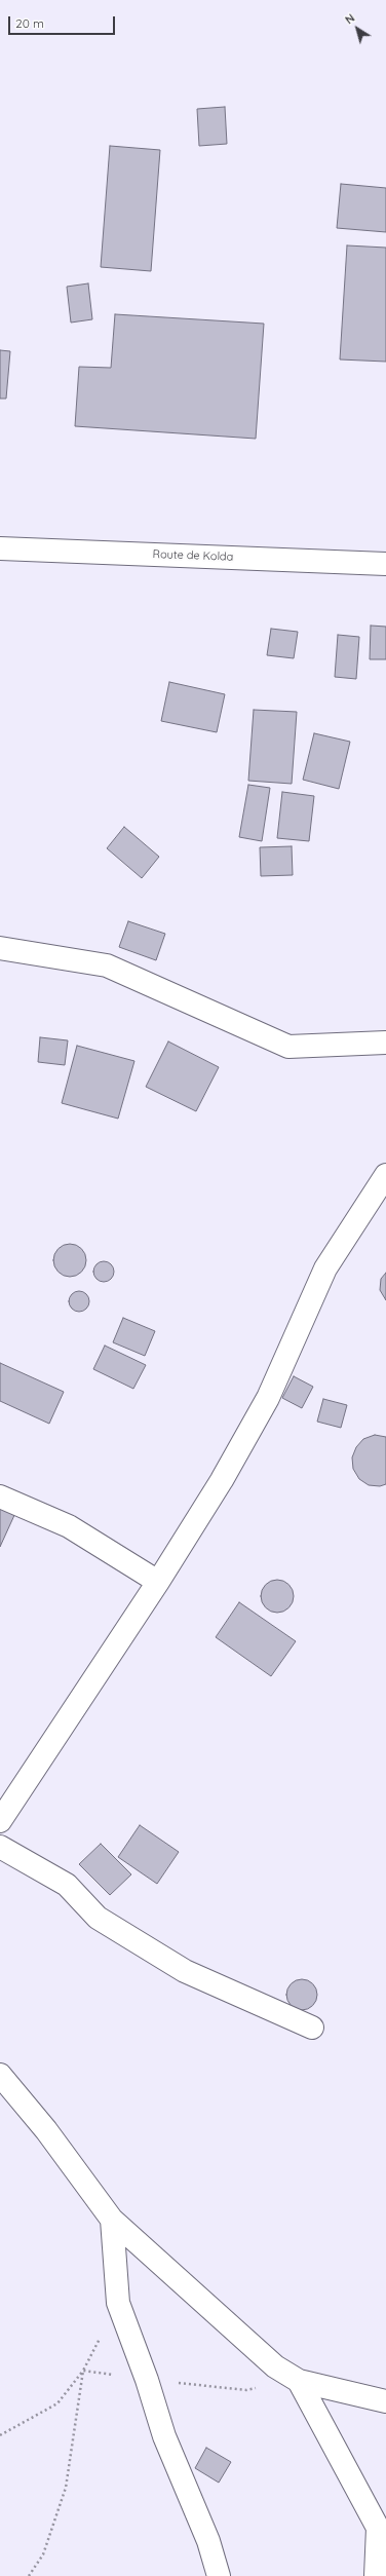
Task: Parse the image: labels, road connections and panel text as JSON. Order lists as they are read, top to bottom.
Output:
{
  "streets": {
    "street": ["Route de Kolda"]
  },
  "scale_bar": "20 m",
  "north": "top left"
}
